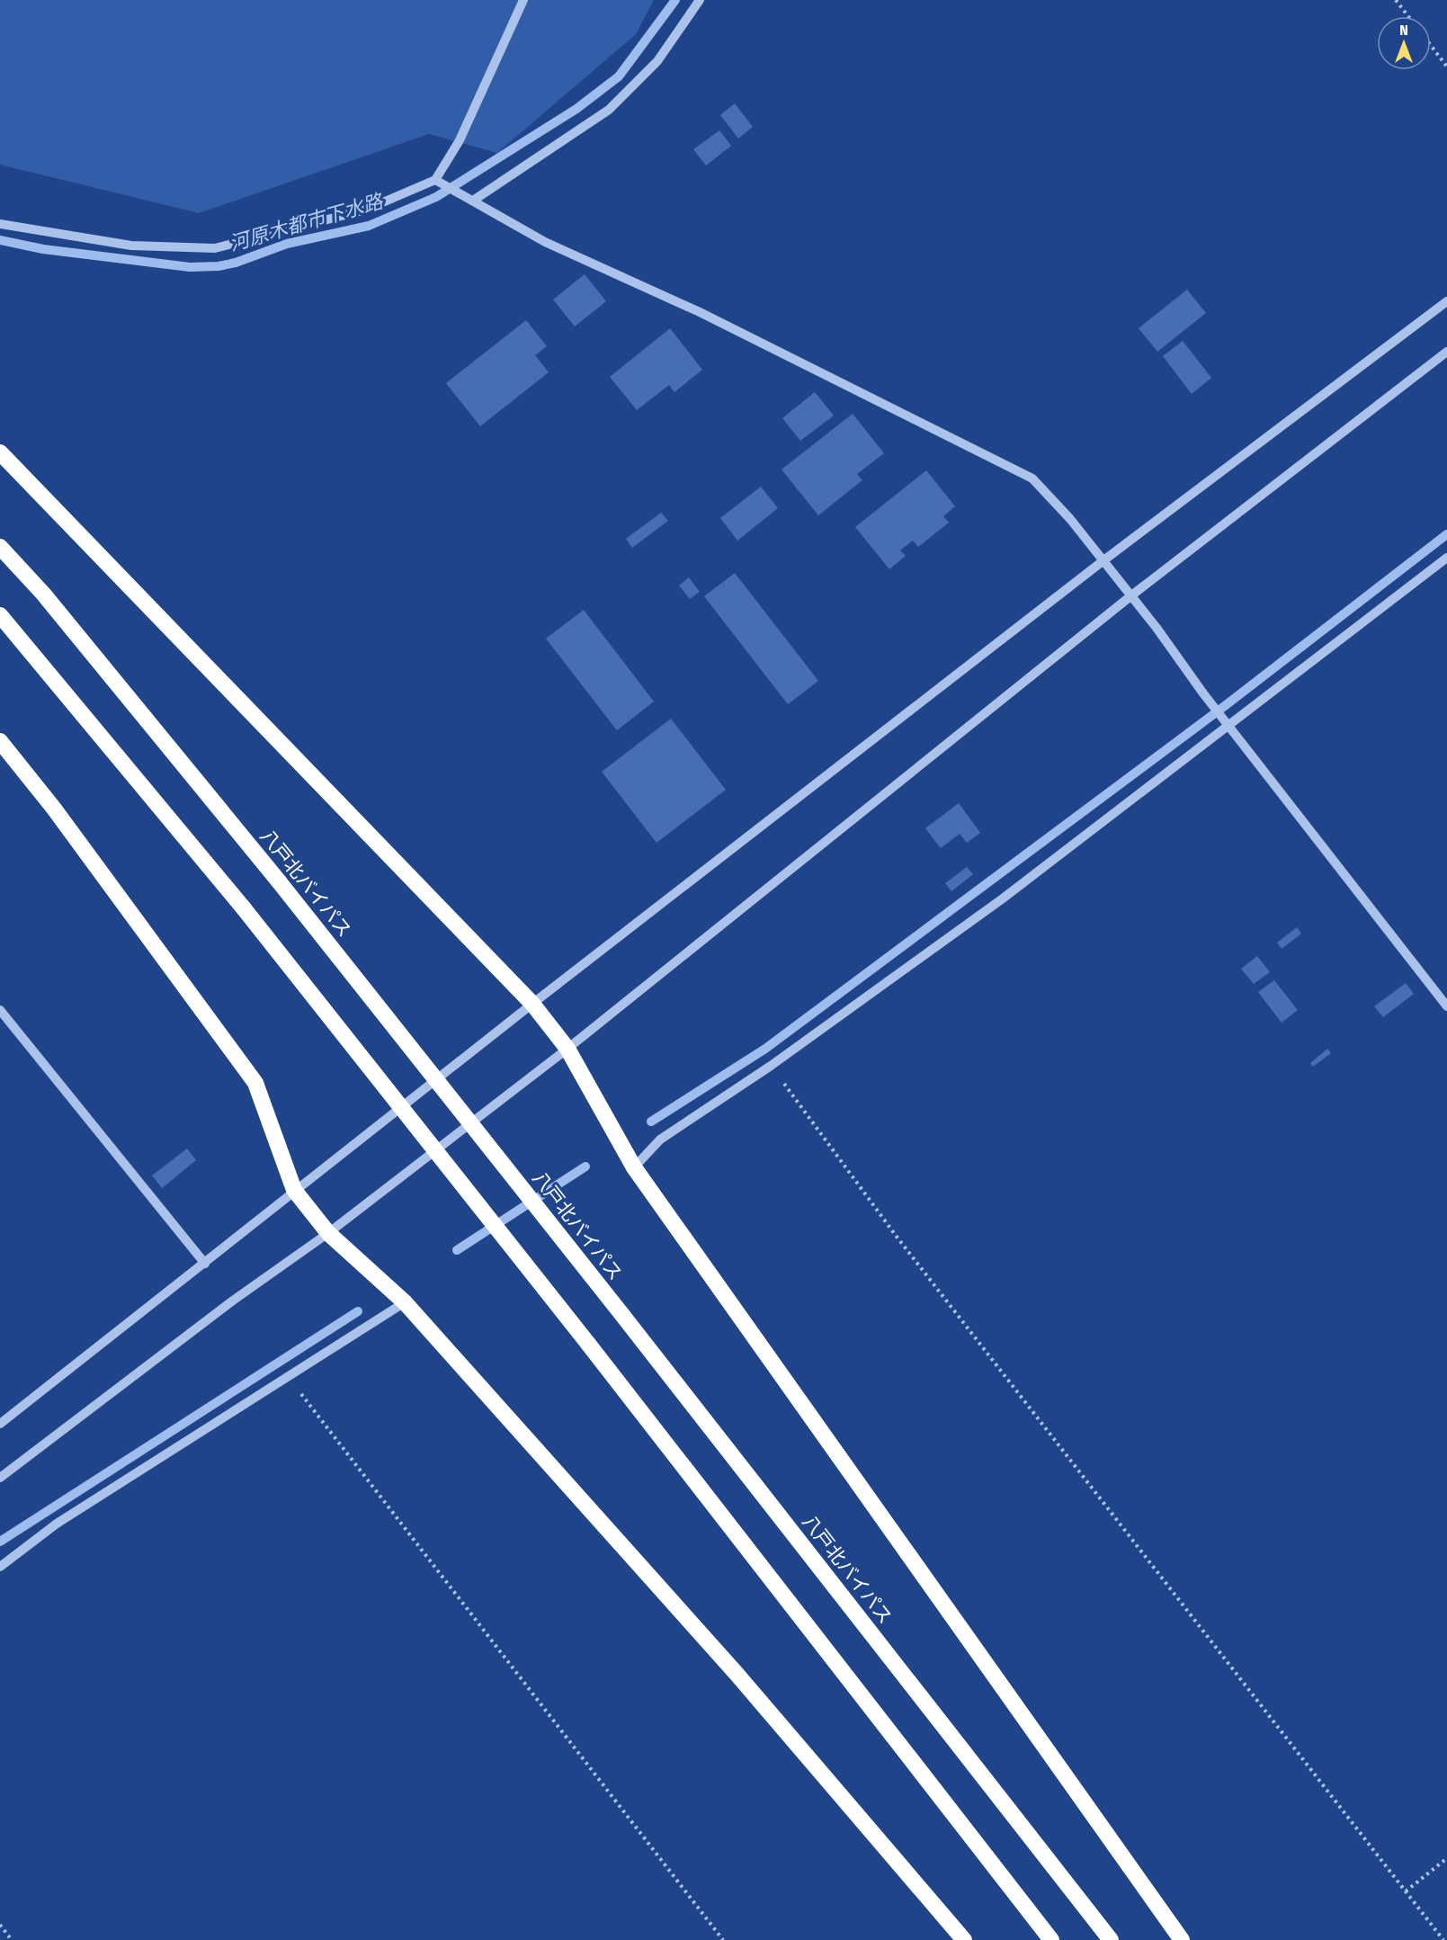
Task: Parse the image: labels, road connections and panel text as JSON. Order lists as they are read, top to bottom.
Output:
{
  "streets": {
    "highway": ["八戸北バイパス"]
  },
  "water": ["河原木都市下水路"],
  "north": "top"
}
